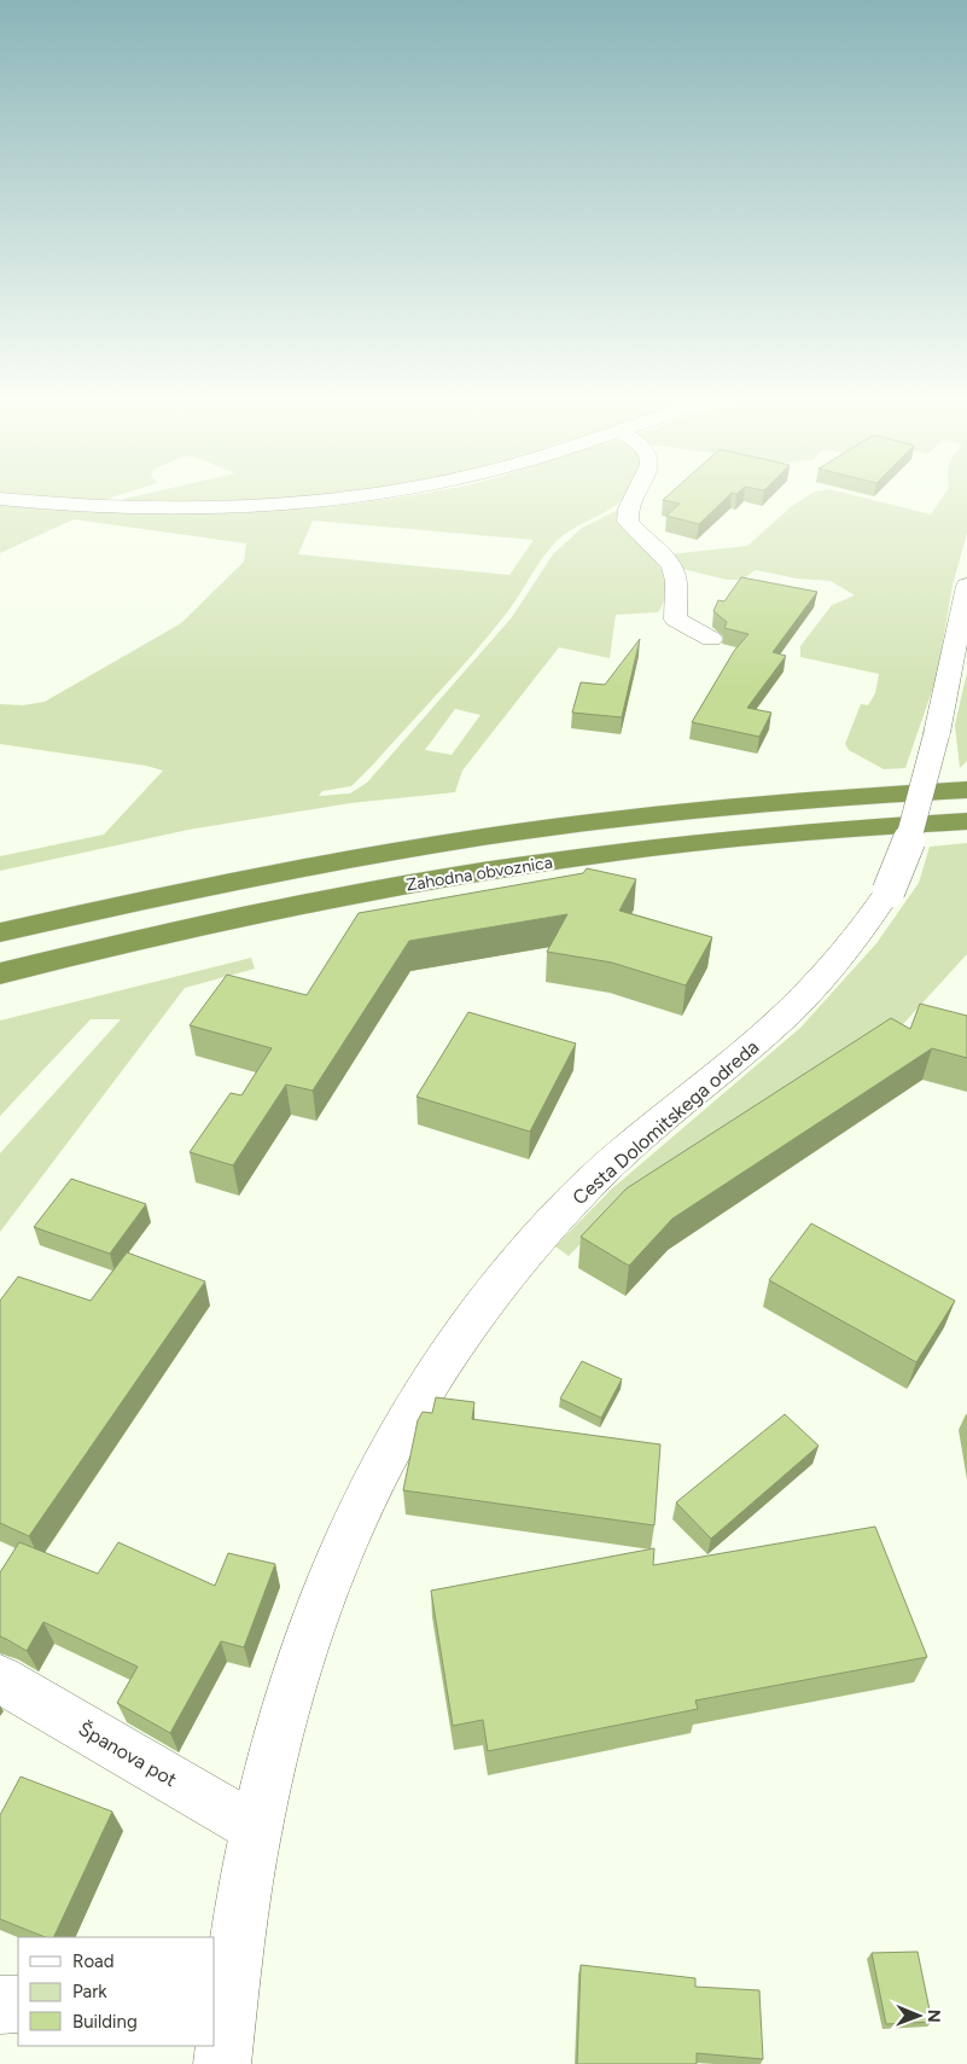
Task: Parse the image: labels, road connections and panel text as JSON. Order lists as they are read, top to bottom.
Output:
{
  "streets": {
    "highway": ["Zahodna obvoznica"],
    "street": ["Cesta Dolomitskega odreda", "Španova pot"]
  },
  "crossings": [
    ["Cesta Dolomitskega odreda", "Španova pot"]
  ],
  "legend": ["Road", "Park", "Building"],
  "north": "right"
}
